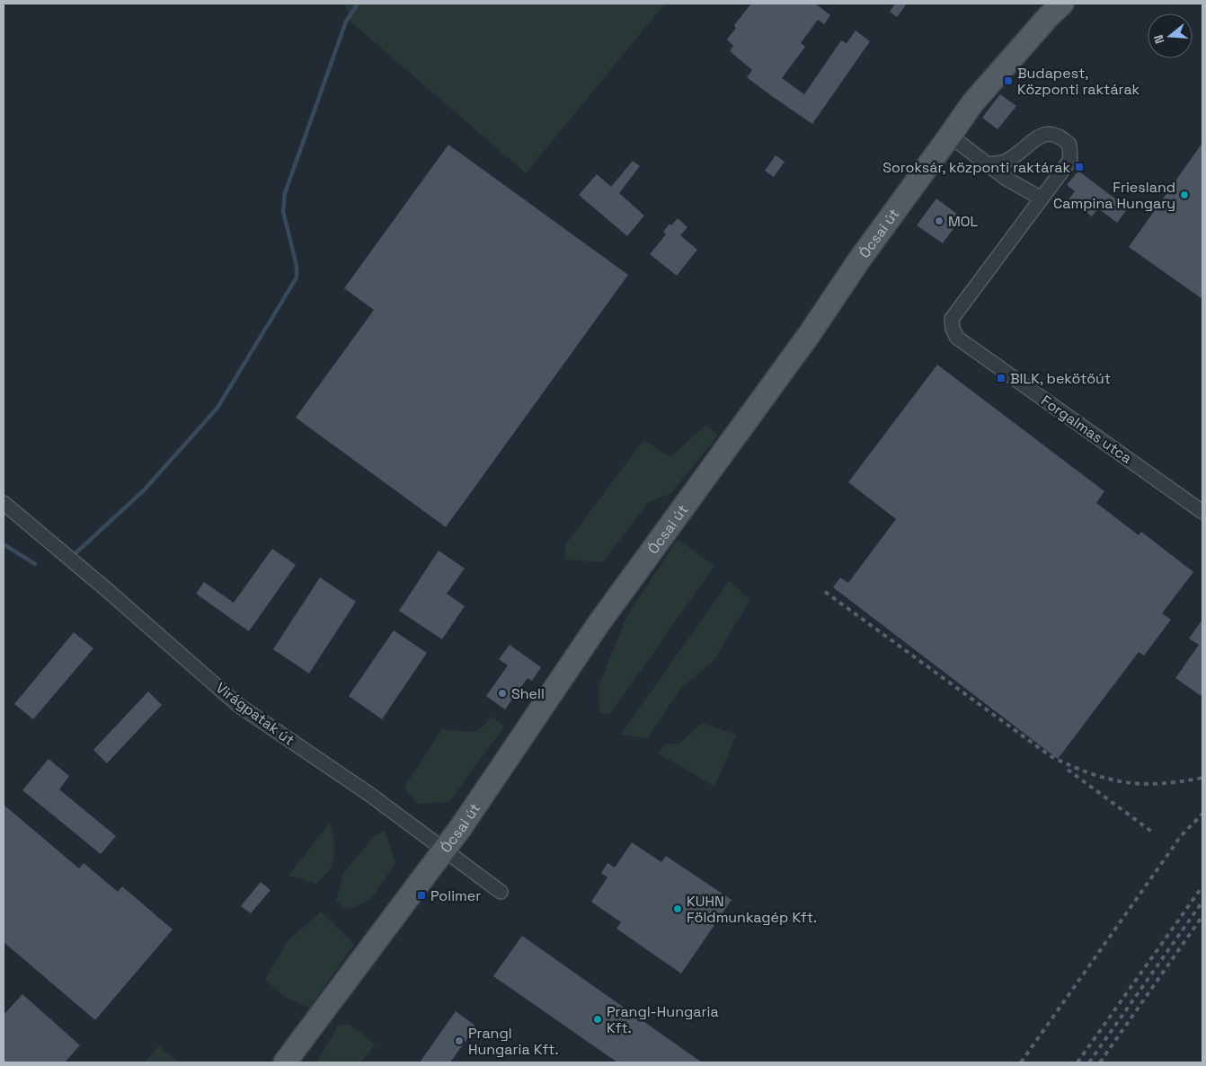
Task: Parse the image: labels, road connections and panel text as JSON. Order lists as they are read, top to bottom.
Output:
{
  "streets": {
    "main road": ["Ócsai út"],
    "street": ["Forgalmas utca", "Virágpatak út"]
  },
  "crossings": [
    ["Ócsai út", "Virágpatak út"]
  ],
  "places": {
    "transit": [
      "Budapest, Központi raktárak",
      "Soroksár, központi raktárak",
      "BILK, bekötőút",
      "Polimer"
    ],
    "other": [
      "Friesland Campina Hungary",
      "MOL",
      "Shell",
      "KUHN Földmunkagép Kft.",
      "Prangl-Hungaria Kft.",
      "Prangl Hungaria Kft."
    ]
  },
  "north": "left"
}
